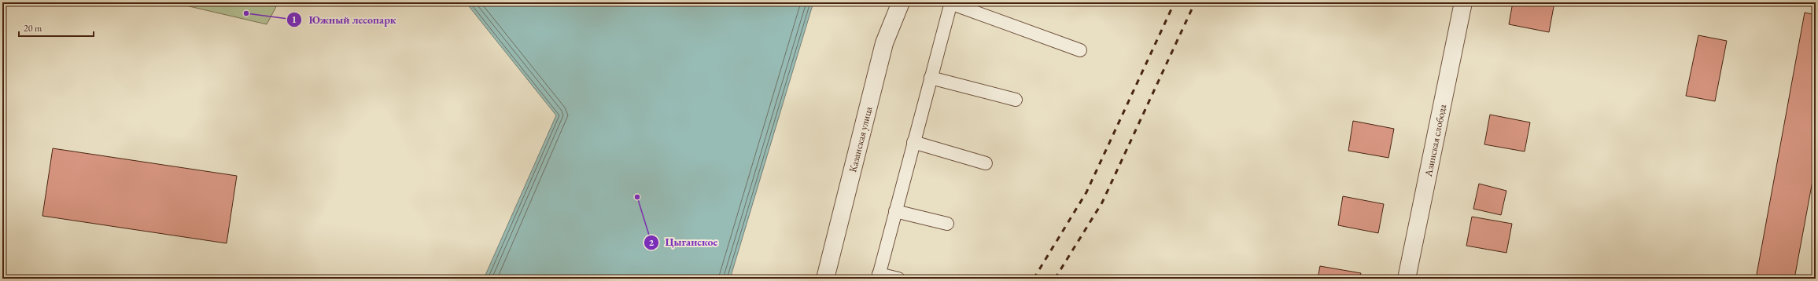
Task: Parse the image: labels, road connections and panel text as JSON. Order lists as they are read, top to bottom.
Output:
{
  "streets": {
    "street": ["Казанская улица", "Азинская слобода"]
  },
  "places": ["Южный лесопарк", "Цыганское"],
  "scale_bar": "20 m"
}
